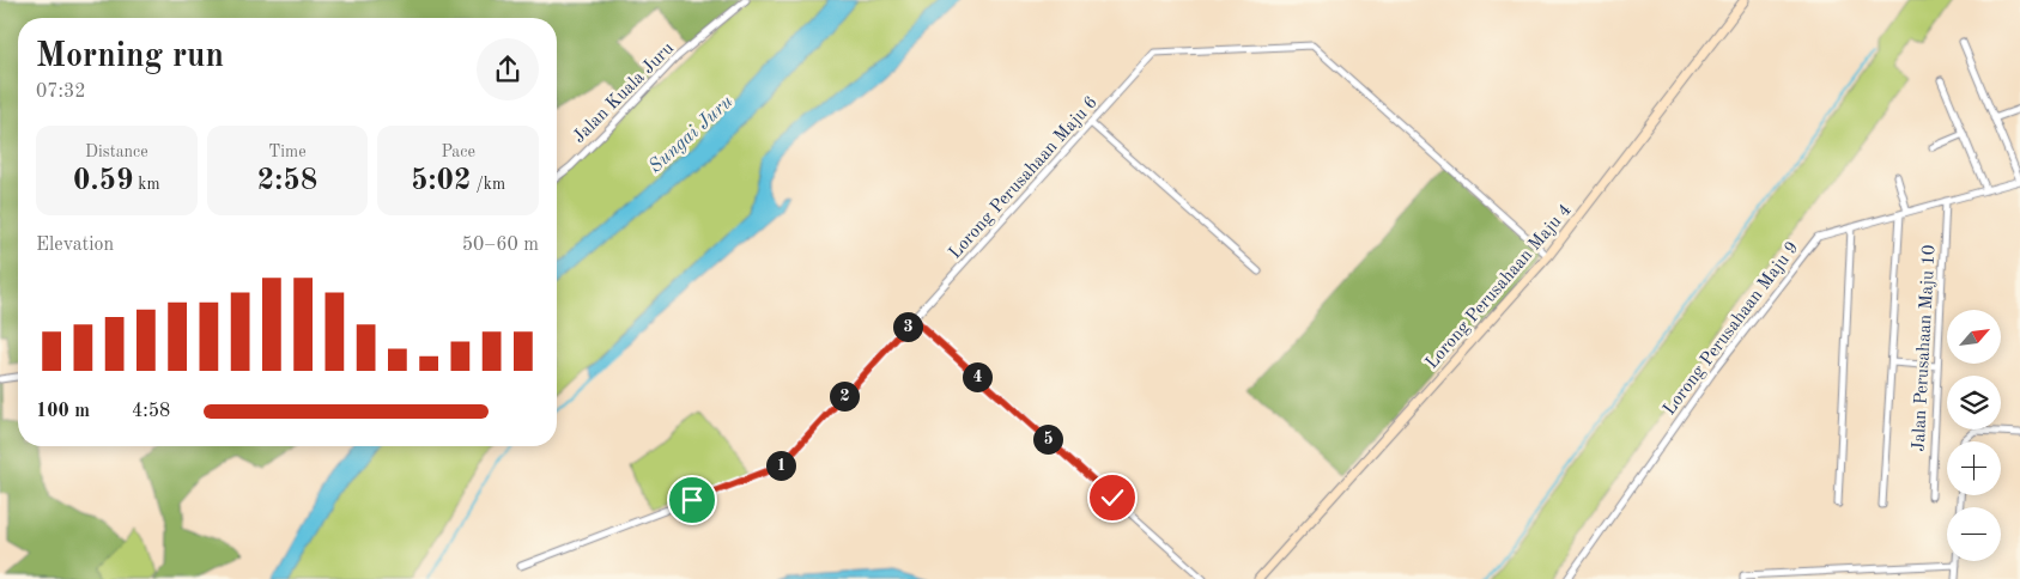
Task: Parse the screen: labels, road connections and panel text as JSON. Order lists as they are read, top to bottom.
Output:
{
  "streets": {
    "street": [
      "Jalan Kuala Juru",
      "Lorong Perusahaan Maju 6",
      "Lorong Perusahaan Maju 4",
      "Lorong Perusahaan Maju 9",
      "Jalan Perusahaan Maju 10"
    ]
  },
  "crossings": [
    ["Lorong Perusahaan Maju 6", "Lorong Perusahaan Maju 4"],
    ["Lorong Perusahaan Maju 9", "Jalan Perusahaan Maju 10"]
  ],
  "water": ["Sungai Juru"],
  "north": "top right",
  "page": {
    "heading": ["Morning run", "07:32"],
    "stats": [
      ["Distance", "0.59 km"],
      ["Time", "2:58"],
      ["Pace", "5:02 /km"]
    ],
    "chart": ["Elevation", "50–60 m"],
    "map_buttons": ["+", "−"],
    "pins": [
      "3",
      "4",
      "2",
      "5",
      "1"
    ],
    "list": [
      {
        "name": "100 m",
        "note": "4:58"
      }
    ]
  }
}
